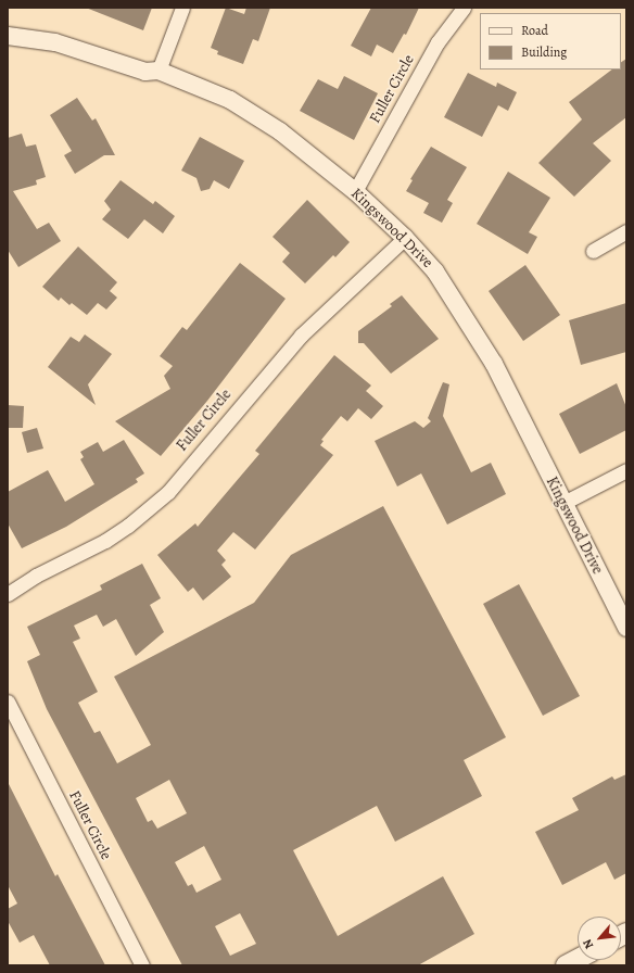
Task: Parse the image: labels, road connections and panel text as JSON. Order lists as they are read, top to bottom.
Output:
{
  "streets": {
    "street": ["Fuller Circle", "Kingswood Drive"]
  },
  "crossings": [
    ["Fuller Circle", "Kingswood Drive"]
  ],
  "legend": ["Road", "Building"],
  "north": "bottom left"
}
